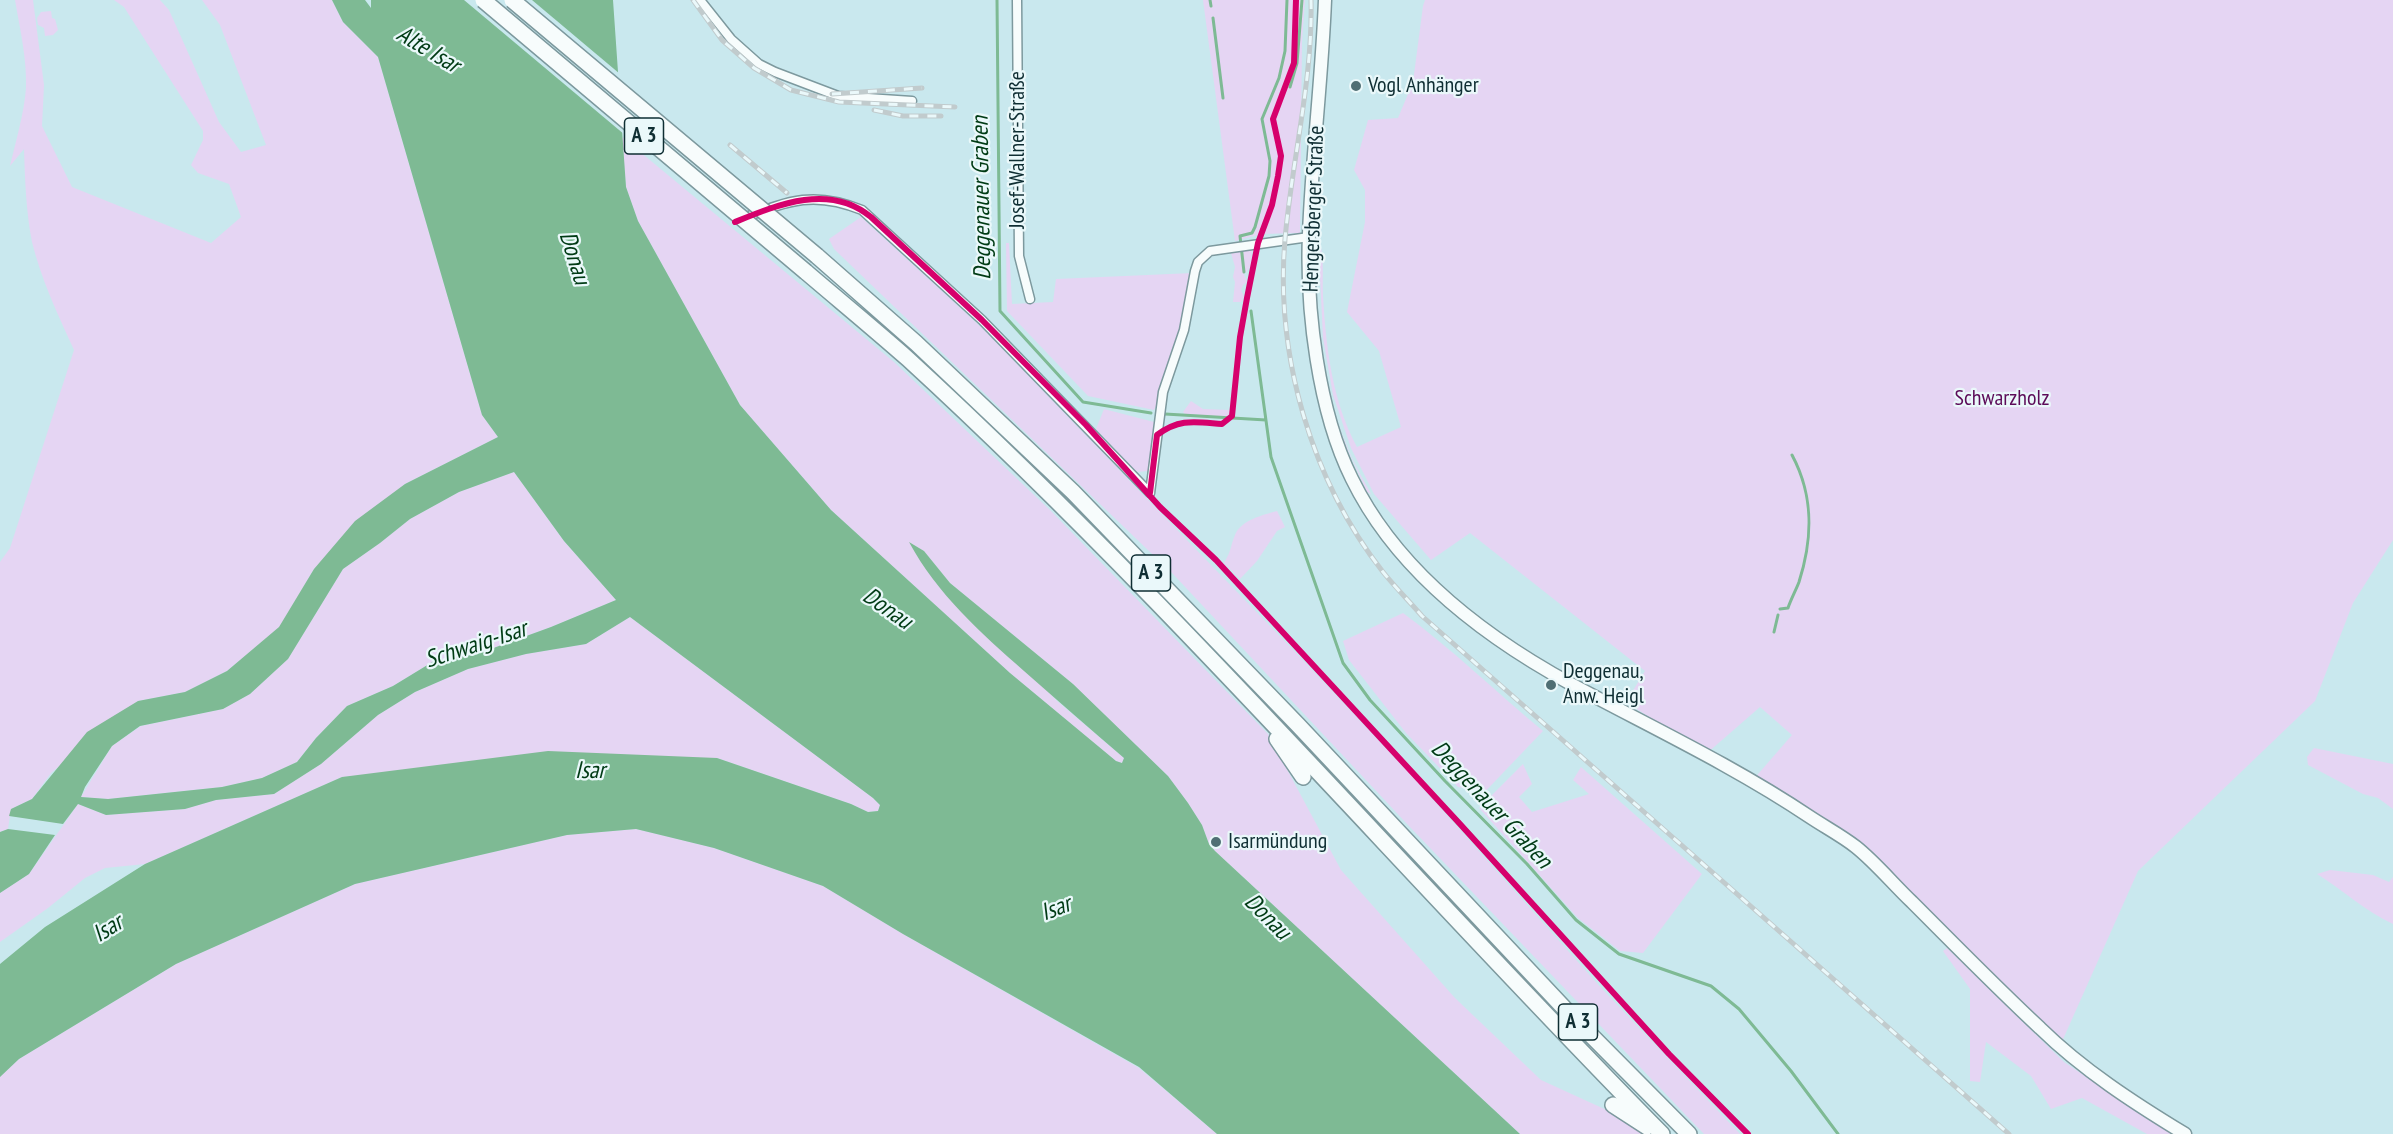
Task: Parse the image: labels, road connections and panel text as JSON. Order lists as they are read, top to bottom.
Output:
{
  "streets": {
    "highway": ["A 3"],
    "main road": ["Hengersberger Straße"],
    "street": ["Josef-Wallner-Straße"]
  },
  "water": [
    "Alte Isar",
    "Deggenauer Graben",
    "Donau",
    "Schwaig-Isar",
    "Isar"
  ],
  "parks": ["Schwarzholz"],
  "places": ["Vogl Anhänger", "Deggenau, Anw. Heigl", "Isarmündung"]
}
